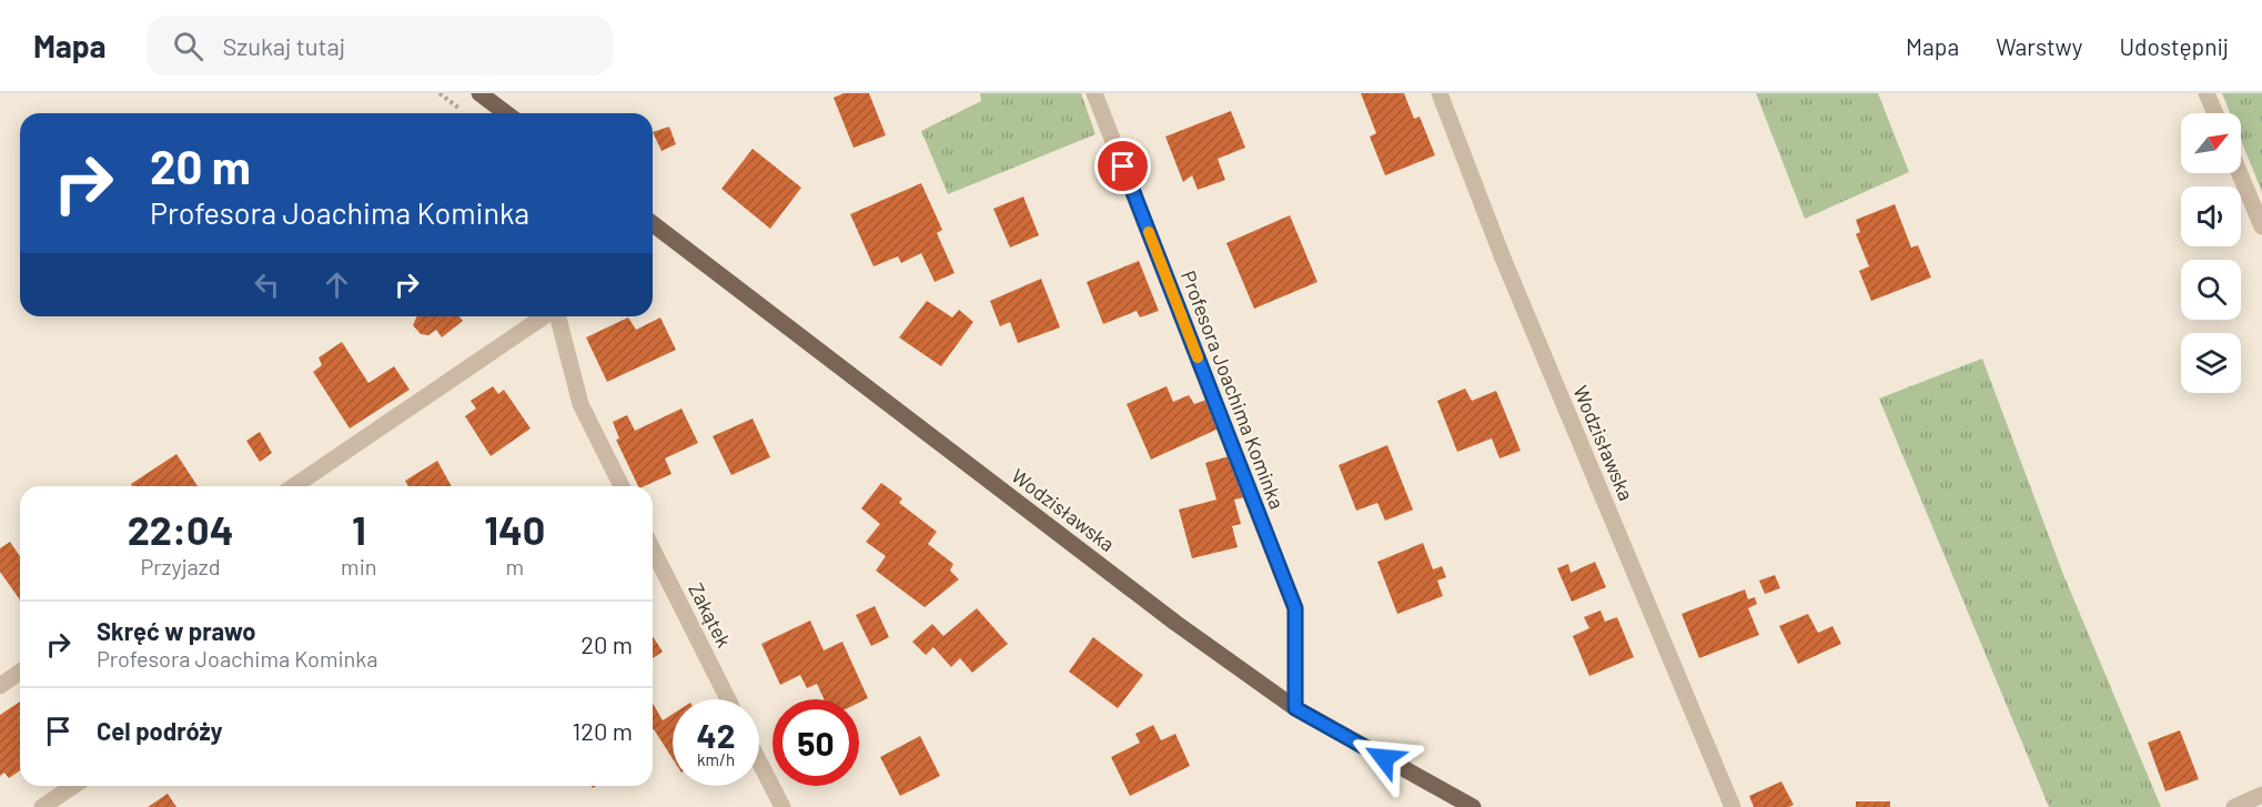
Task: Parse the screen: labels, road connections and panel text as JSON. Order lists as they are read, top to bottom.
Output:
{
  "streets": {
    "main road": ["Wodzisławska"],
    "street": ["Profesora Joachima Kominka", "Zakątek"]
  },
  "crossings": [
    ["Profesora Joachima Kominka", "Wodzisławska"]
  ],
  "north": "top right",
  "page": {
    "header": "Mapa",
    "search": "Szukaj tutaj",
    "nav": ["Mapa", "Warstwy", "Udostępnij"],
    "turn": ["20 m", "Profesora Joachima Kominka"],
    "eta": [
      "22:04",
      "Przyjazd",
      "1",
      "min",
      "140",
      "m"
    ],
    "list": [
      {
        "name": "Skręć w prawo",
        "note": "Profesora Joachima Kominka",
        "value": "20 m"
      },
      {
        "name": "Cel podróży",
        "value": "120 m"
      }
    ],
    "speed": "42 km/h",
    "limit": "50"
  }
}
